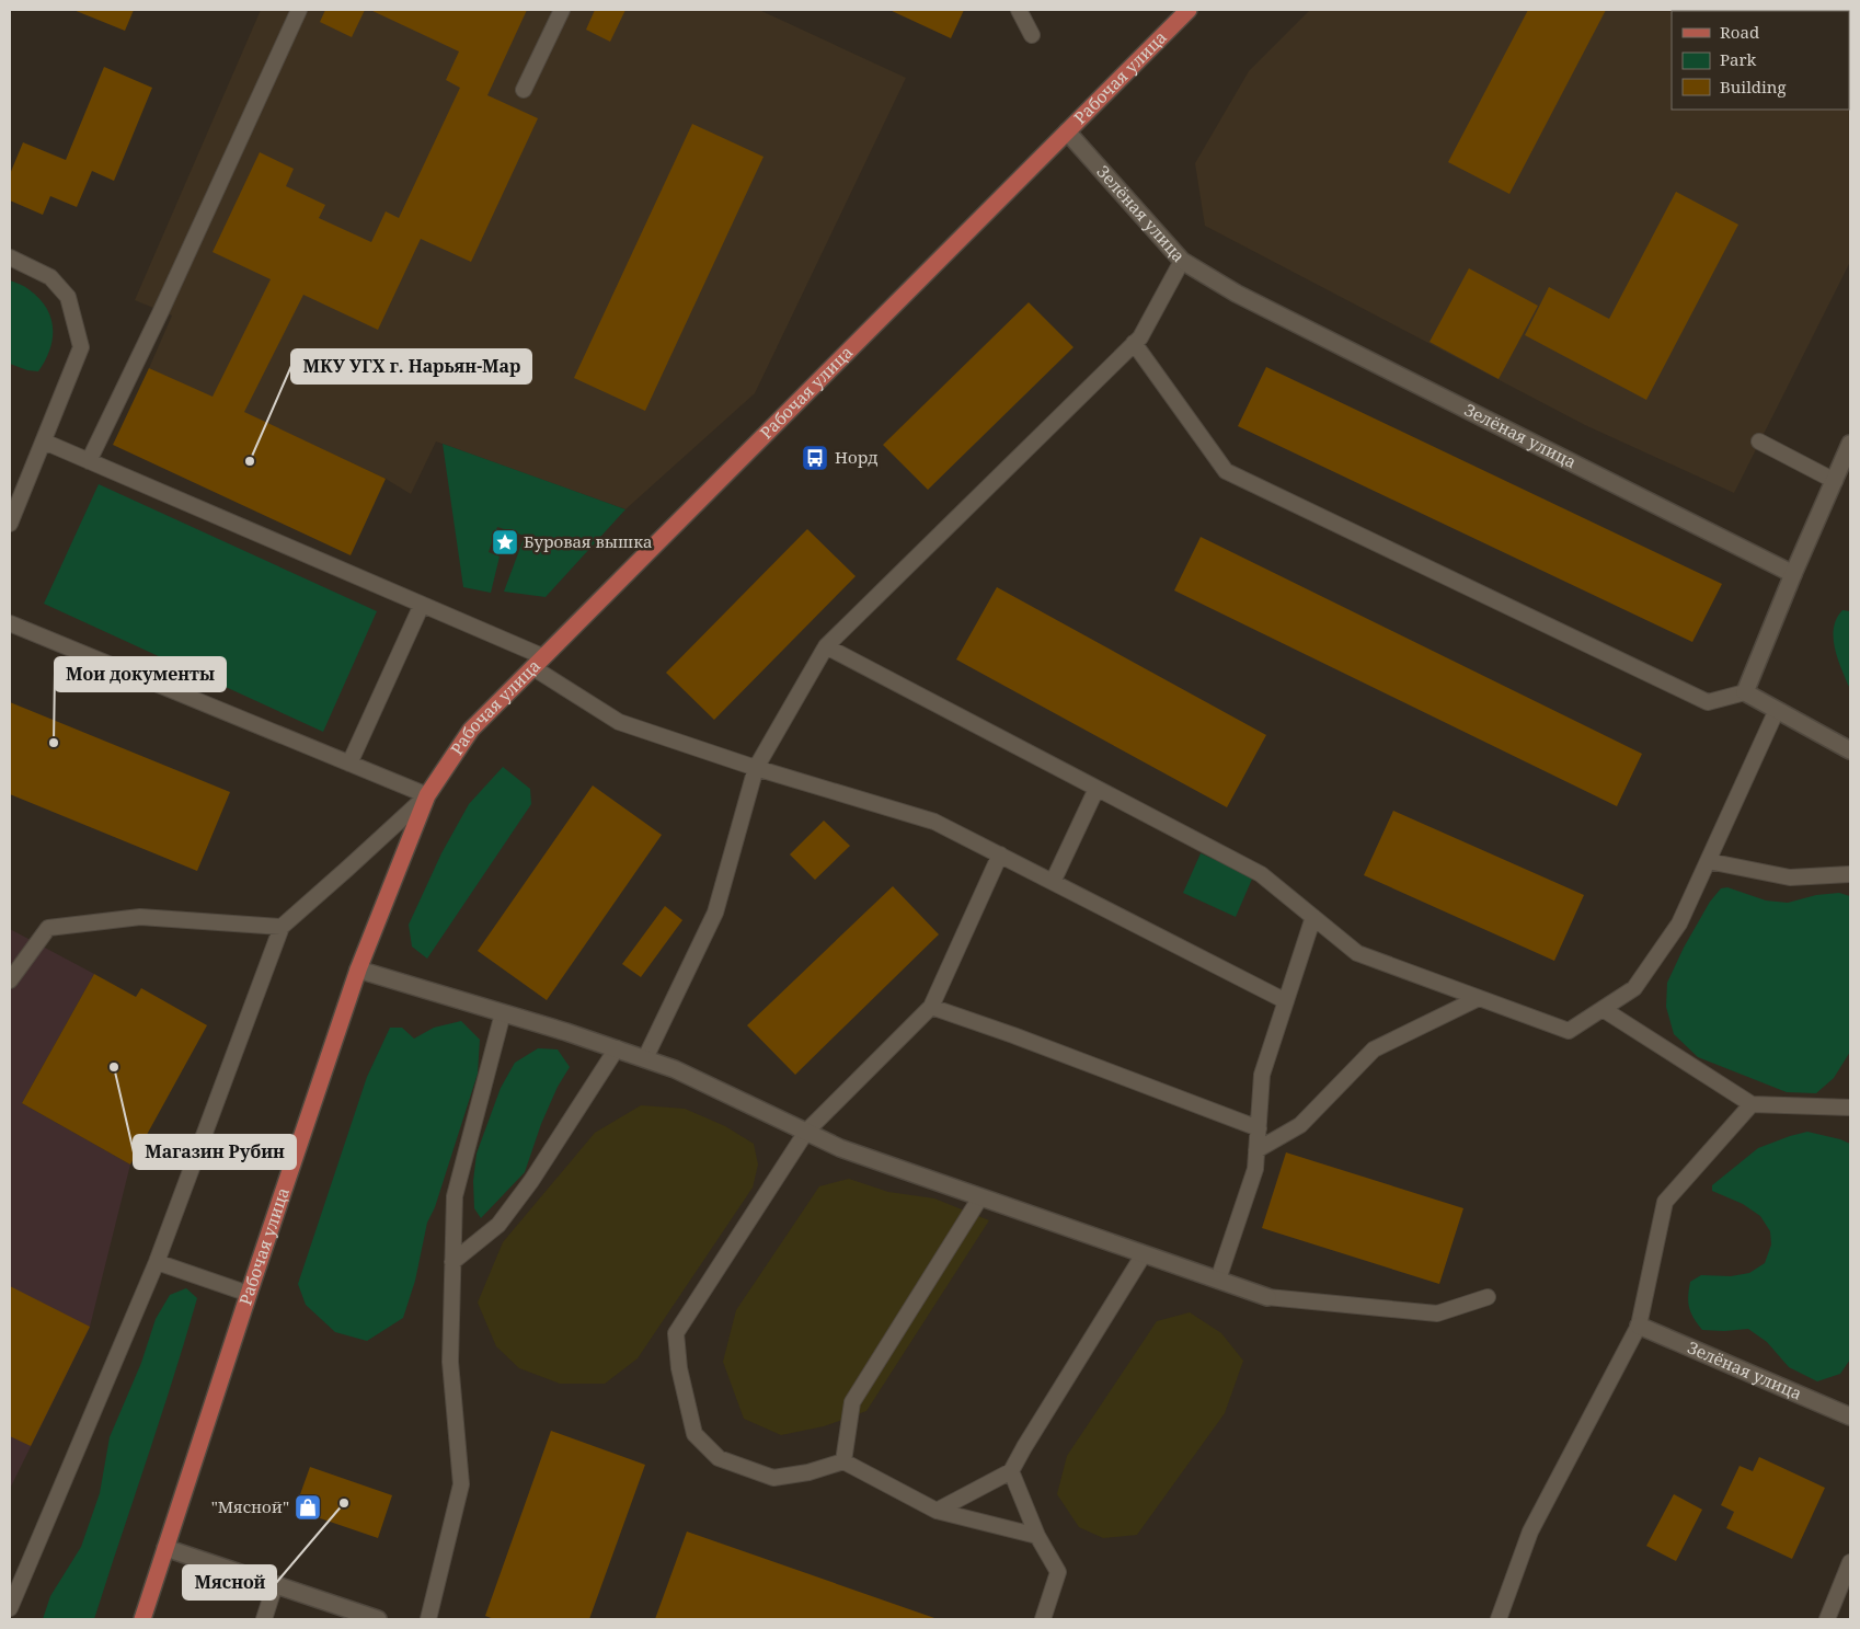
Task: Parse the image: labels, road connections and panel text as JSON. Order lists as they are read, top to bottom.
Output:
{
  "streets": {
    "main road": ["Рабочая улица"],
    "street": ["Зелёная улица"]
  },
  "crossings": [
    ["Рабочая улица", "Зелёная улица"]
  ],
  "places": {
    "bus stop": ["Норд"],
    "other": [
      "МКУ УГХ г. Нарьян-Мар",
      "Мои документы",
      "Магазин Рубин",
      "Мясной"
    ],
    "place": ["Буровая вышка"],
    "shop": ["\"Мясной\""]
  },
  "legend": ["Road", "Park", "Building"]
}
